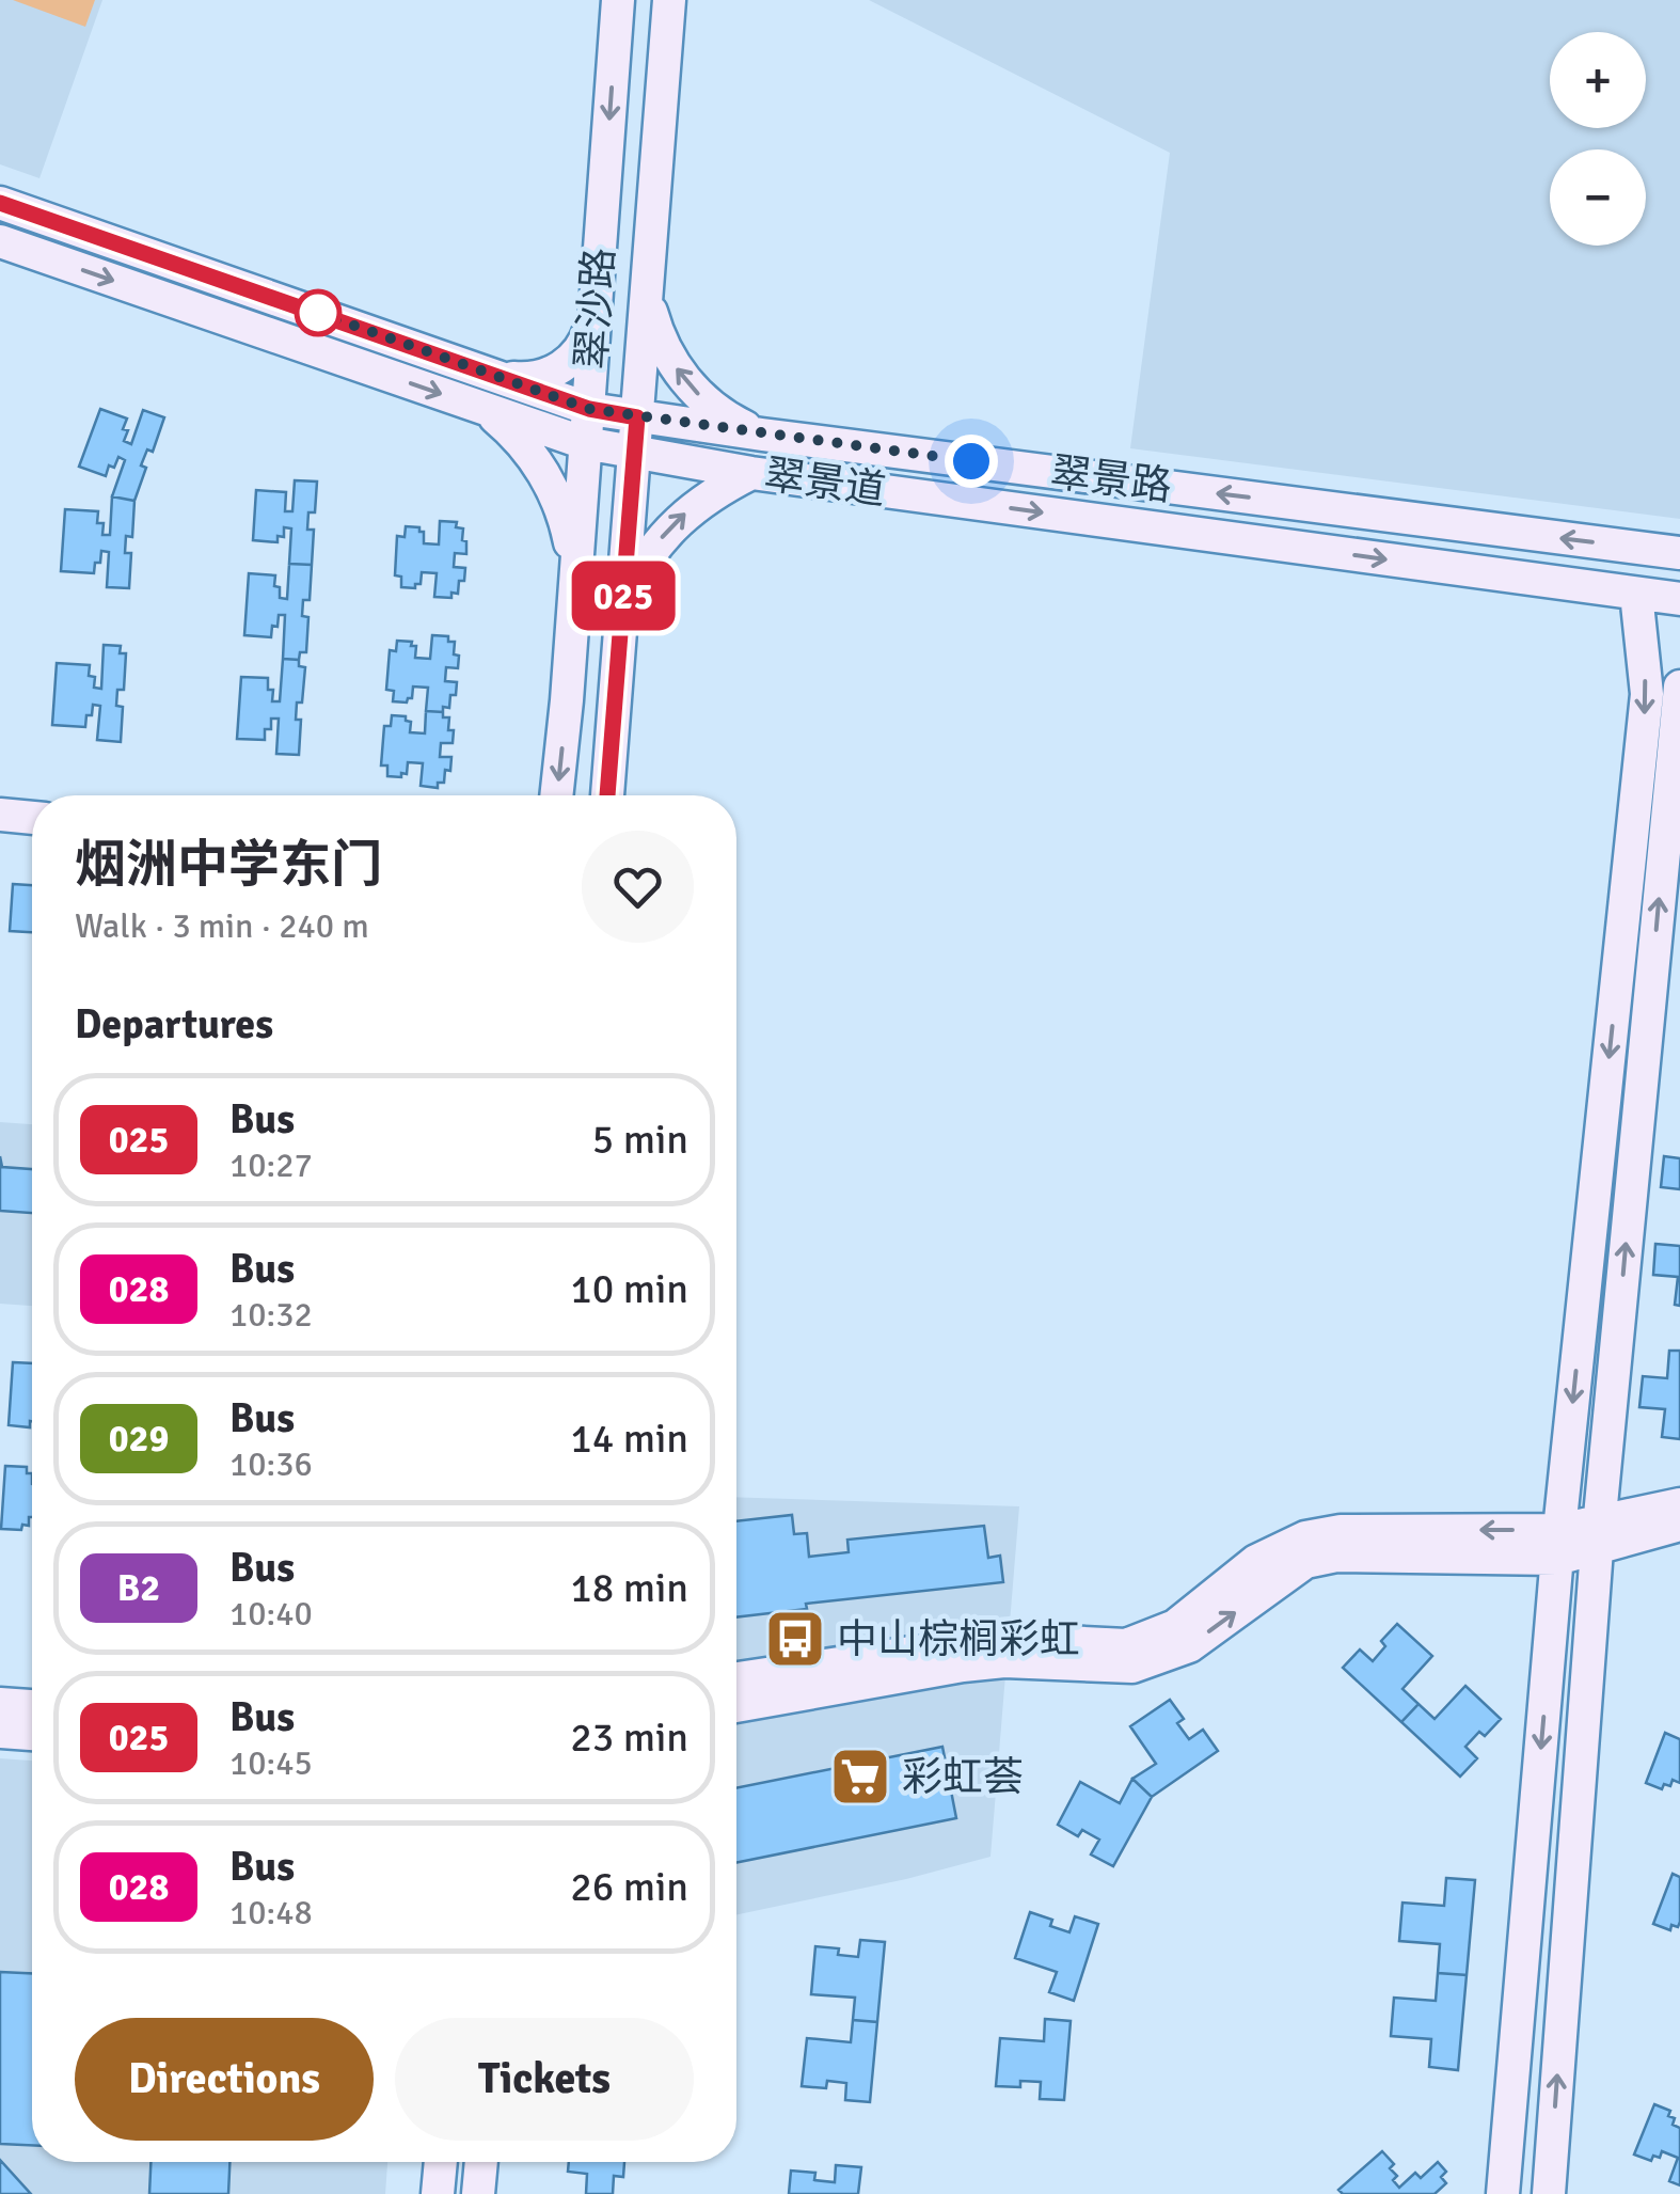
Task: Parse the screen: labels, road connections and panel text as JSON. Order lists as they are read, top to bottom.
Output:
{
  "streets": {
    "main road": ["翠沙路", "翠景路", "翠景道"]
  },
  "crossings": [
    ["翠沙路", "翠景路"],
    ["翠沙路", "翠景道"]
  ],
  "one_way": ["翠景路", "翠景道"],
  "places": {
    "bus stop": ["中山棕榈彩虹"],
    "supermarket": ["彩虹荟"]
  },
  "lines": ["bus line 025"],
  "page": {
    "on_map": "025",
    "map_buttons": ["+", "−"],
    "heading": [
      ["烟洲中学东门", "Walk · 3 min · 240 m"],
      "Departures"
    ],
    "list": [
      {
        "mark": "025",
        "name": "Bus",
        "note": "10:27",
        "value": "5 min"
      },
      {
        "mark": "028",
        "name": "Bus",
        "note": "10:32",
        "value": "10 min"
      },
      {
        "mark": "029",
        "name": "Bus",
        "note": "10:36",
        "value": "14 min"
      },
      {
        "mark": "B2",
        "name": "Bus",
        "note": "10:40",
        "value": "18 min"
      },
      {
        "mark": "025",
        "name": "Bus",
        "note": "10:45",
        "value": "23 min"
      },
      {
        "mark": "028",
        "name": "Bus",
        "note": "10:48",
        "value": "26 min"
      }
    ],
    "buttons": ["Directions", "Tickets"]
  }
}
